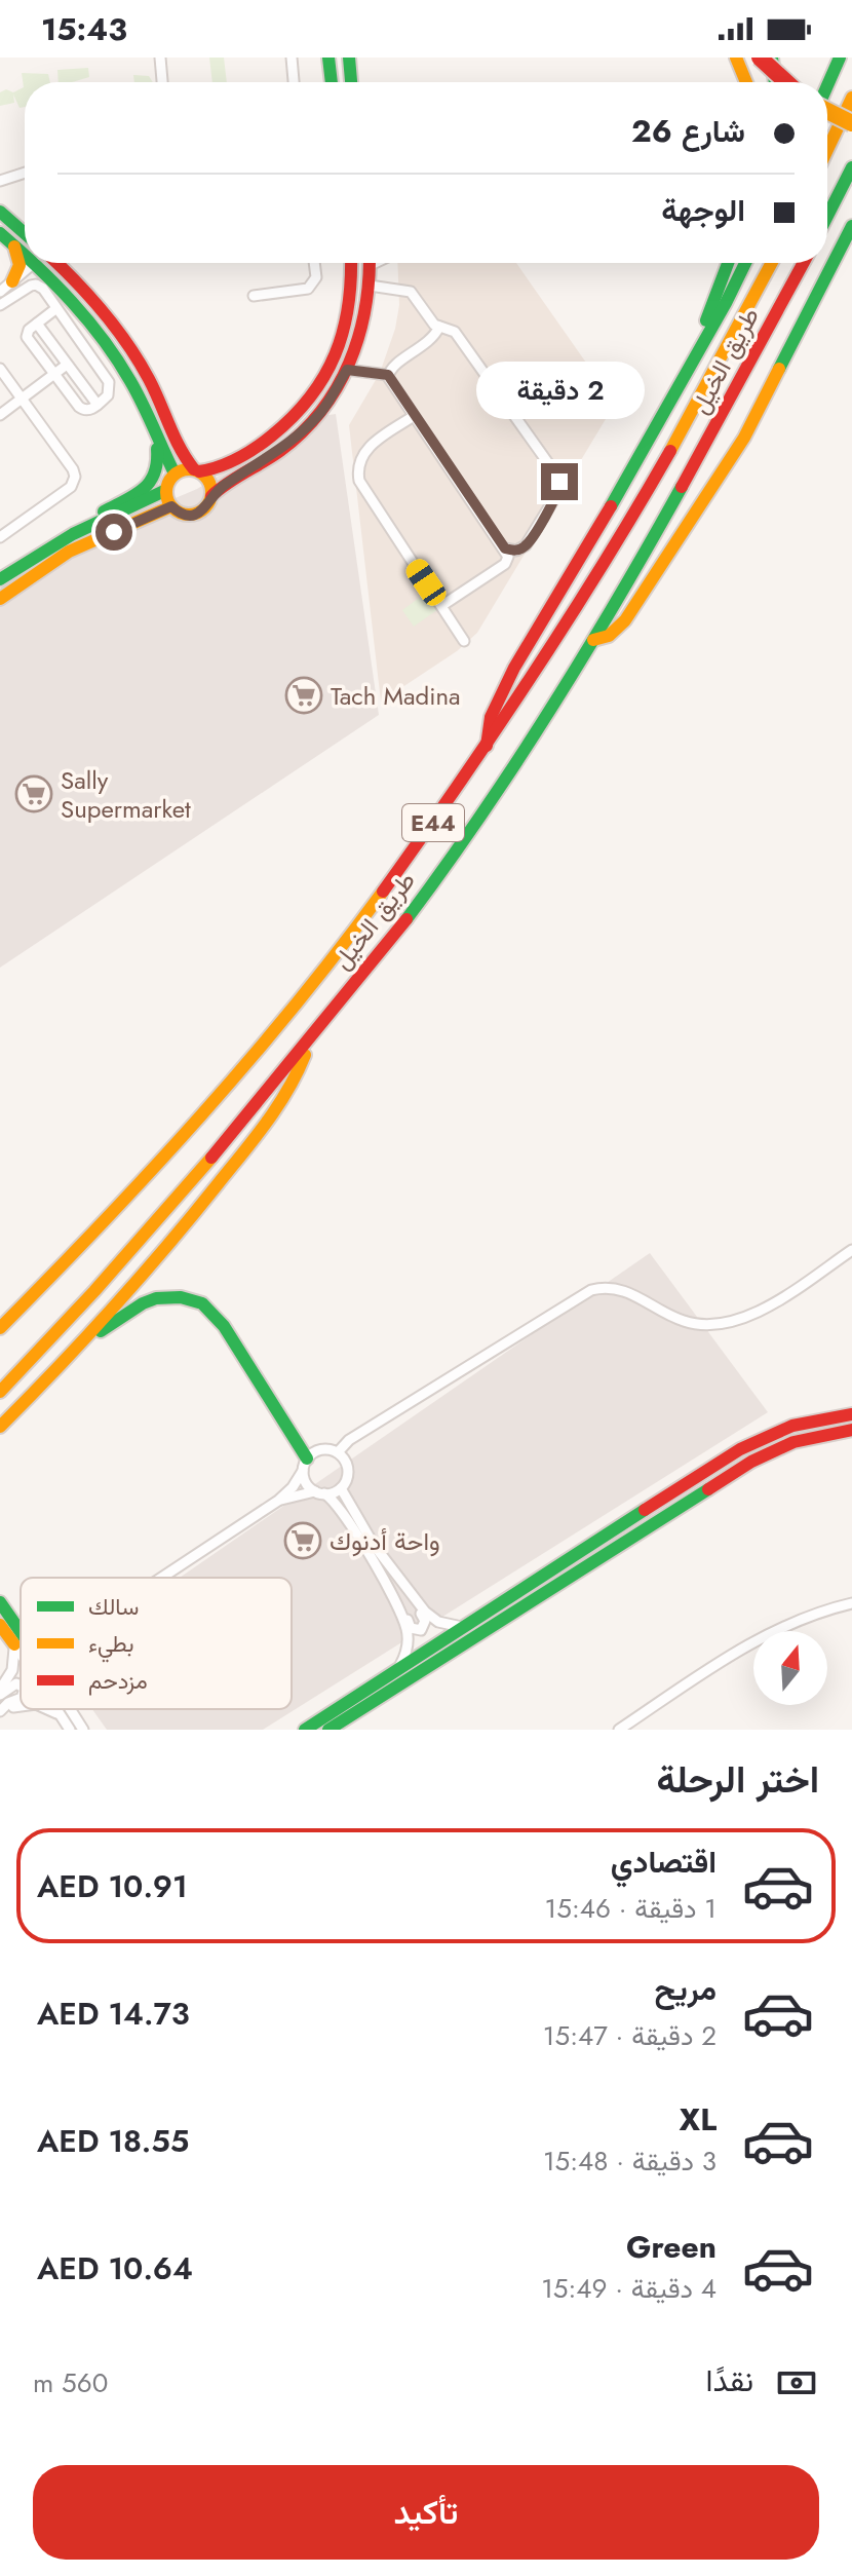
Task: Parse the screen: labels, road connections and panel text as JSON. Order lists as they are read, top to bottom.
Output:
{
  "streets": {
    "main road": ["طريق الخيل", "E44"]
  },
  "places": {
    "supermarket": ["Tach Madina", "Sally Supermarket", "واحة أدنوك"]
  },
  "legend": ["سالك", "بطيء", "مزدحم"],
  "north": "top",
  "page": {
    "status": "15:43",
    "banner": ["شارع 26", "الوجهة"],
    "bubble": "2 دقيقة",
    "heading": "اختر الرحلة",
    "list": [
      {
        "name": "اقتصادي",
        "note": "1 دقيقة · 15:46",
        "value": "AED 10.91"
      },
      {
        "name": "مريح",
        "note": "2 دقيقة · 15:47",
        "value": "AED 14.73"
      },
      {
        "name": "XL",
        "note": "3 دقيقة · 15:48",
        "value": "AED 18.55"
      },
      {
        "name": "Green",
        "note": "4 دقيقة · 15:49",
        "value": "AED 10.64"
      }
    ],
    "pay": ["نقدًا", "560 m"],
    "buttons": "تأكيد"
  }
}
